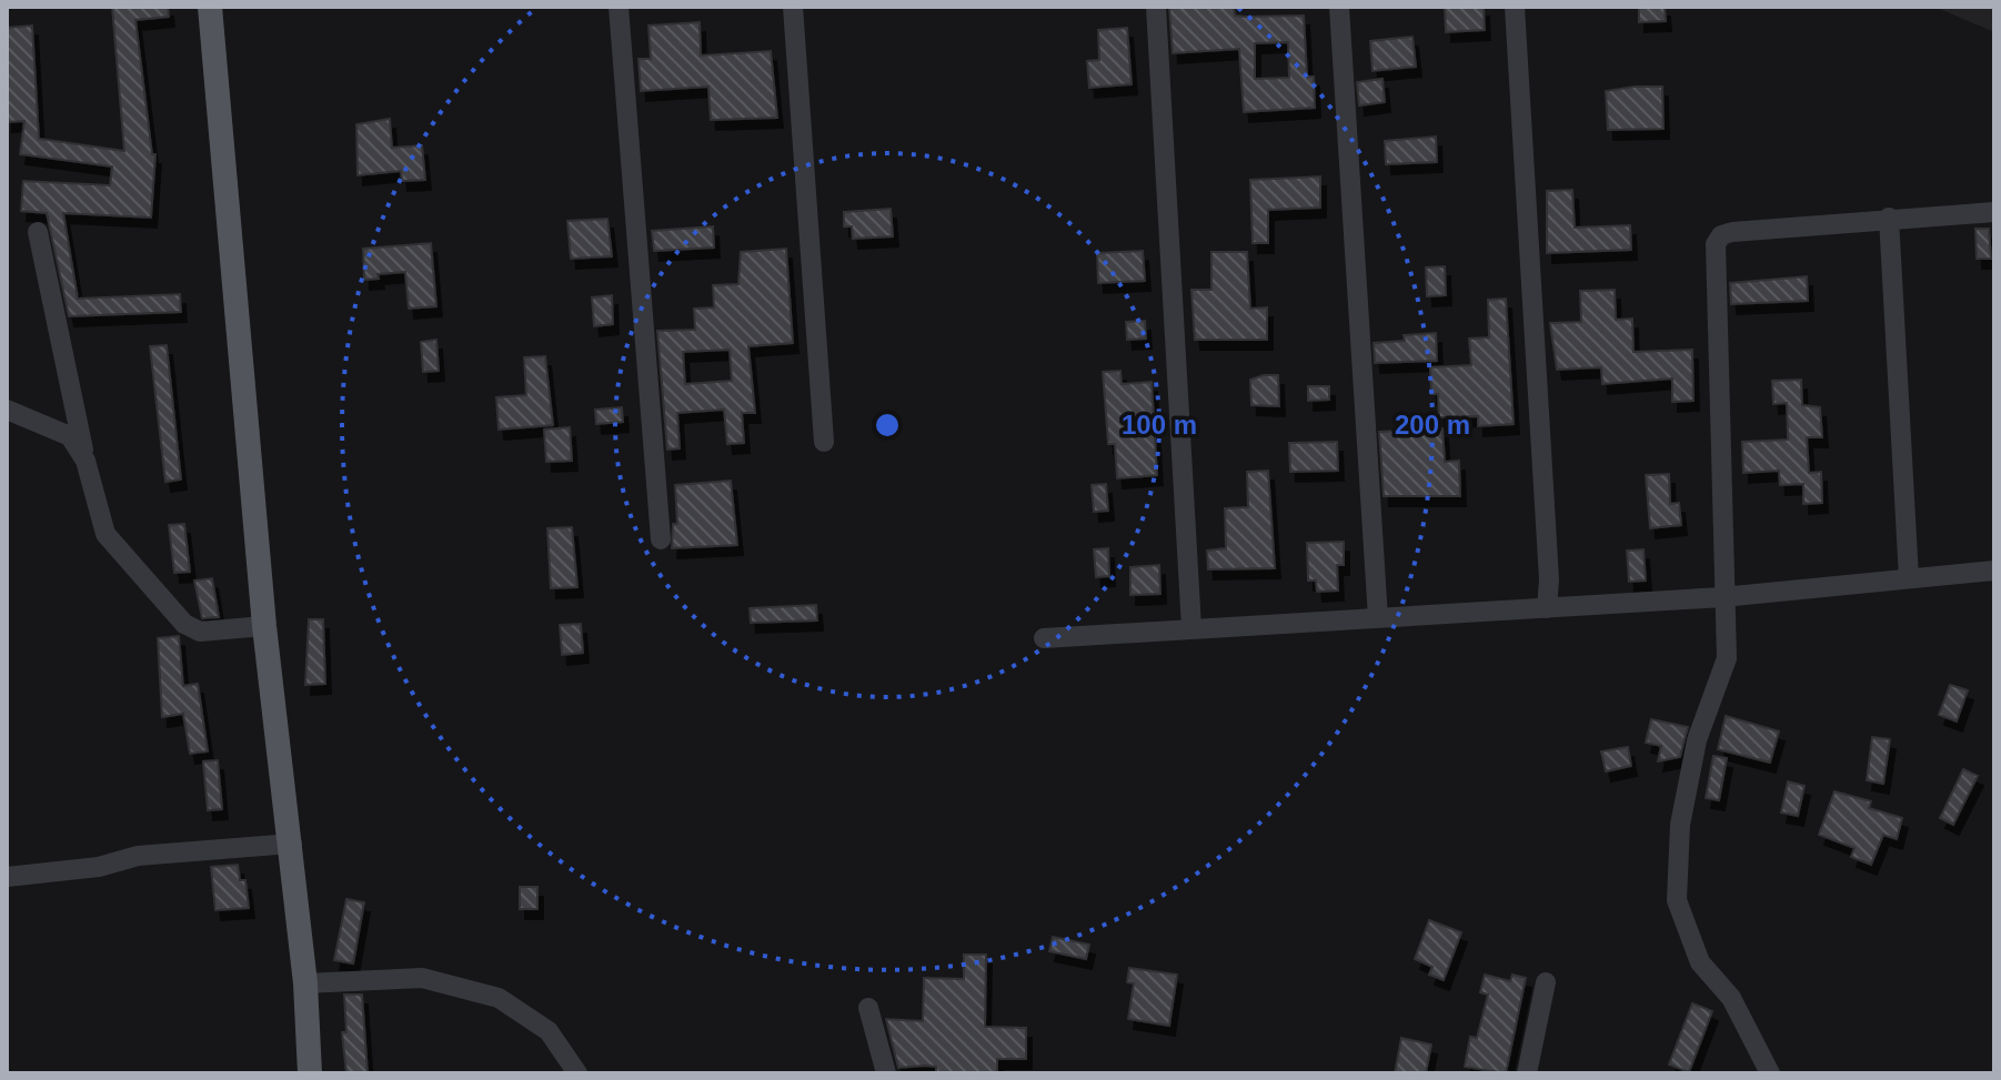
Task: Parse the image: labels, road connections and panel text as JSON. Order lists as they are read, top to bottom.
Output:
{
  "rings": ["100 m", "200 m"]
}
